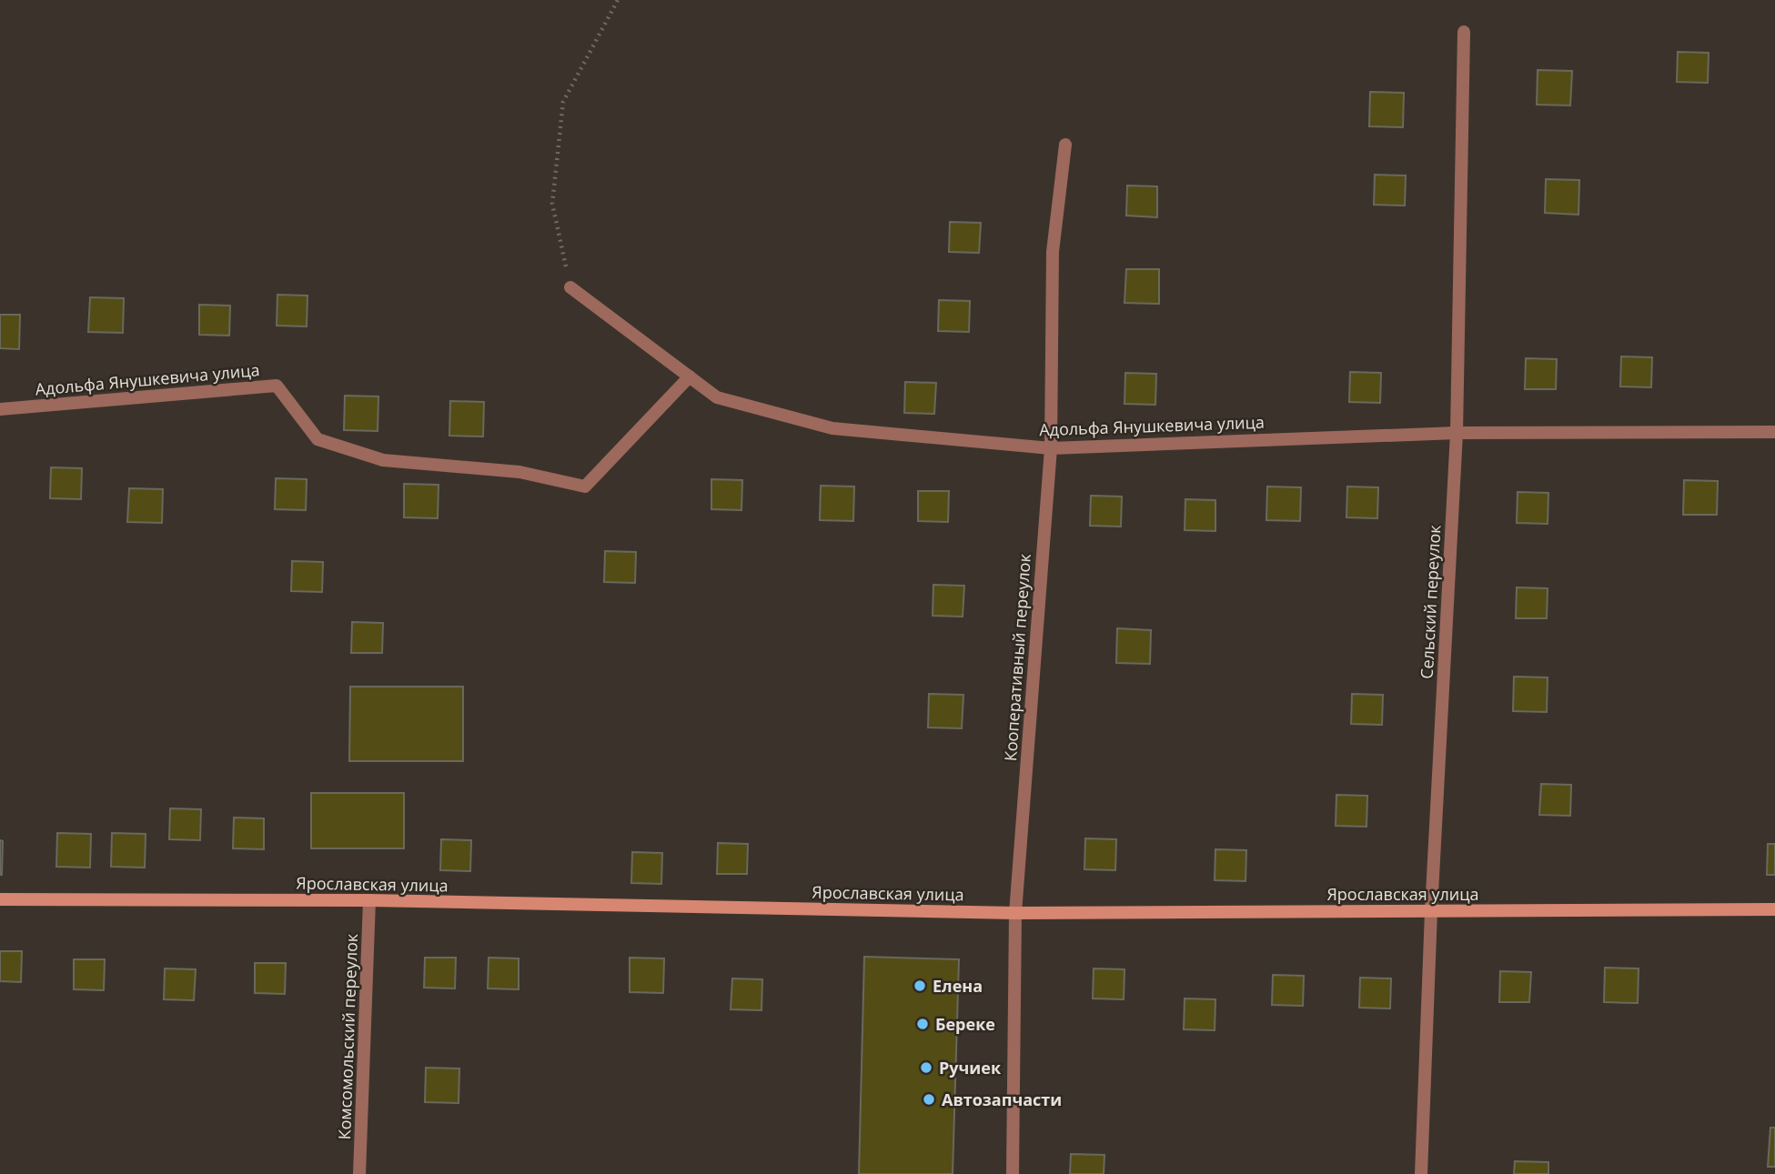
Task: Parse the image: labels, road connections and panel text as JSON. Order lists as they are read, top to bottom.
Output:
{
  "streets": {
    "main road": ["Ярославская улица"],
    "lane": [
      "Адольфа Янушкевича улица",
      "Сельский переулок",
      "Кооперативный переулок",
      "Комсомольский переулок"
    ]
  },
  "crossings": [
    ["Адольфа Янушкевича улица", "Сельский переулок"],
    ["Адольфа Янушкевича улица", "Кооперативный переулок"],
    ["Сельский переулок", "Ярославская улица"],
    ["Кооперативный переулок", "Ярославская улица"],
    ["Ярославская улица", "Комсомольский переулок"]
  ],
  "places": [
    "Елена",
    "Береке",
    "Ручиек",
    "Автозапчасти"
  ]
}
